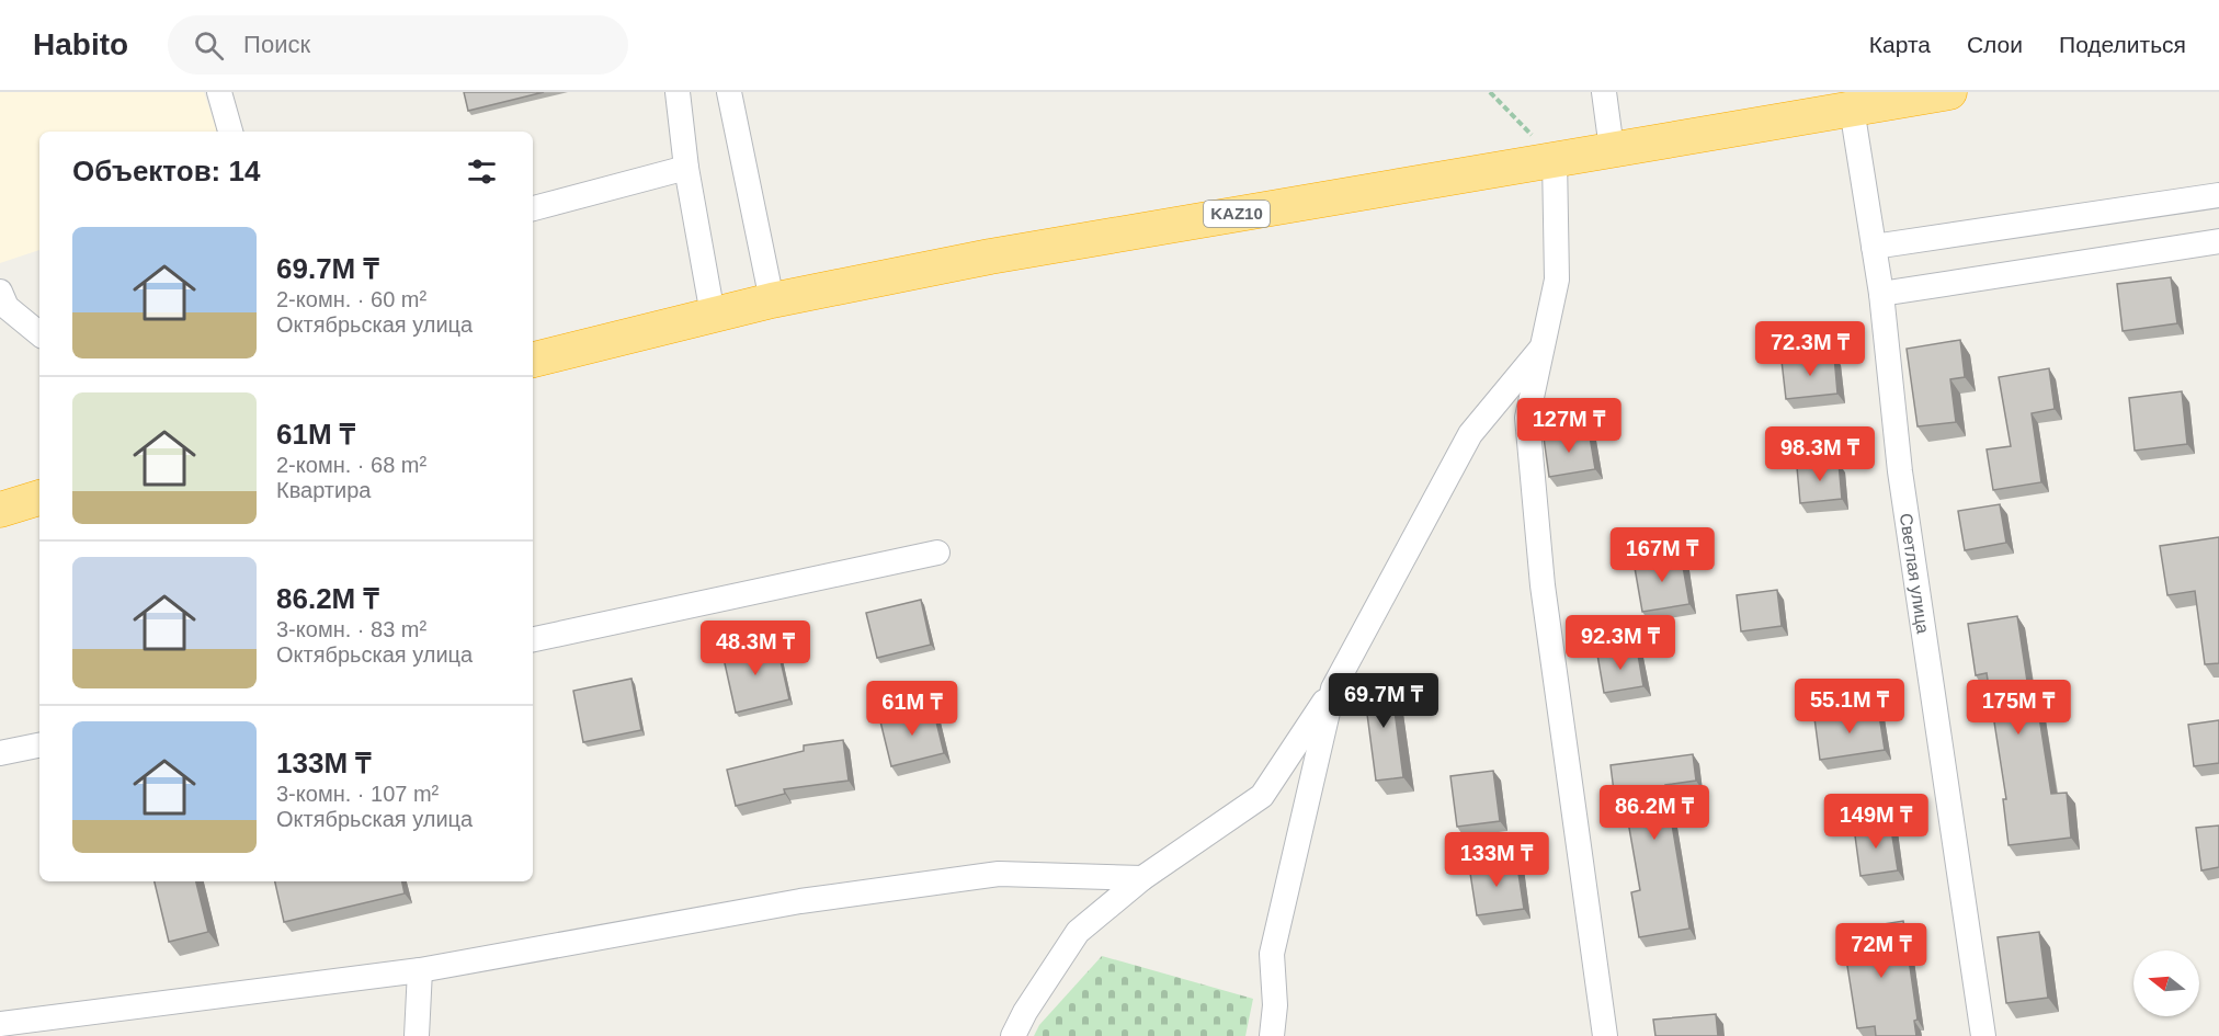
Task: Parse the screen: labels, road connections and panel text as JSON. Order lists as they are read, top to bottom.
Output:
{
  "streets": {
    "highway": ["KAZ10"],
    "street": ["Светлая улица"]
  },
  "crossings": [
    ["KAZ10", "Светлая улица"]
  ],
  "north": "left",
  "page": {
    "header": "Habito",
    "search": "Поиск",
    "nav": ["Карта", "Слои", "Поделиться"],
    "heading": "Объектов: 14",
    "list": [
      {
        "name": "69.7M ₸",
        "note": "2-комн. · 60 m² · Октябрьская улица"
      },
      {
        "name": "61M ₸",
        "note": "2-комн. · 68 m² · Квартира"
      },
      {
        "name": "86.2M ₸",
        "note": "3-комн. · 83 m² · Октябрьская улица"
      },
      {
        "name": "133M ₸",
        "note": "3-комн. · 107 m² · Октябрьская улица"
      }
    ],
    "price": [
      "72.3M ₸",
      "127M ₸",
      "98.3M ₸",
      "167M ₸",
      "92.3M ₸",
      "48.3M ₸",
      "69.7M ₸",
      "55.1M ₸",
      "175M ₸",
      "61M ₸",
      "86.2M ₸",
      "149M ₸",
      "133M ₸",
      "72M ₸"
    ]
  }
}
